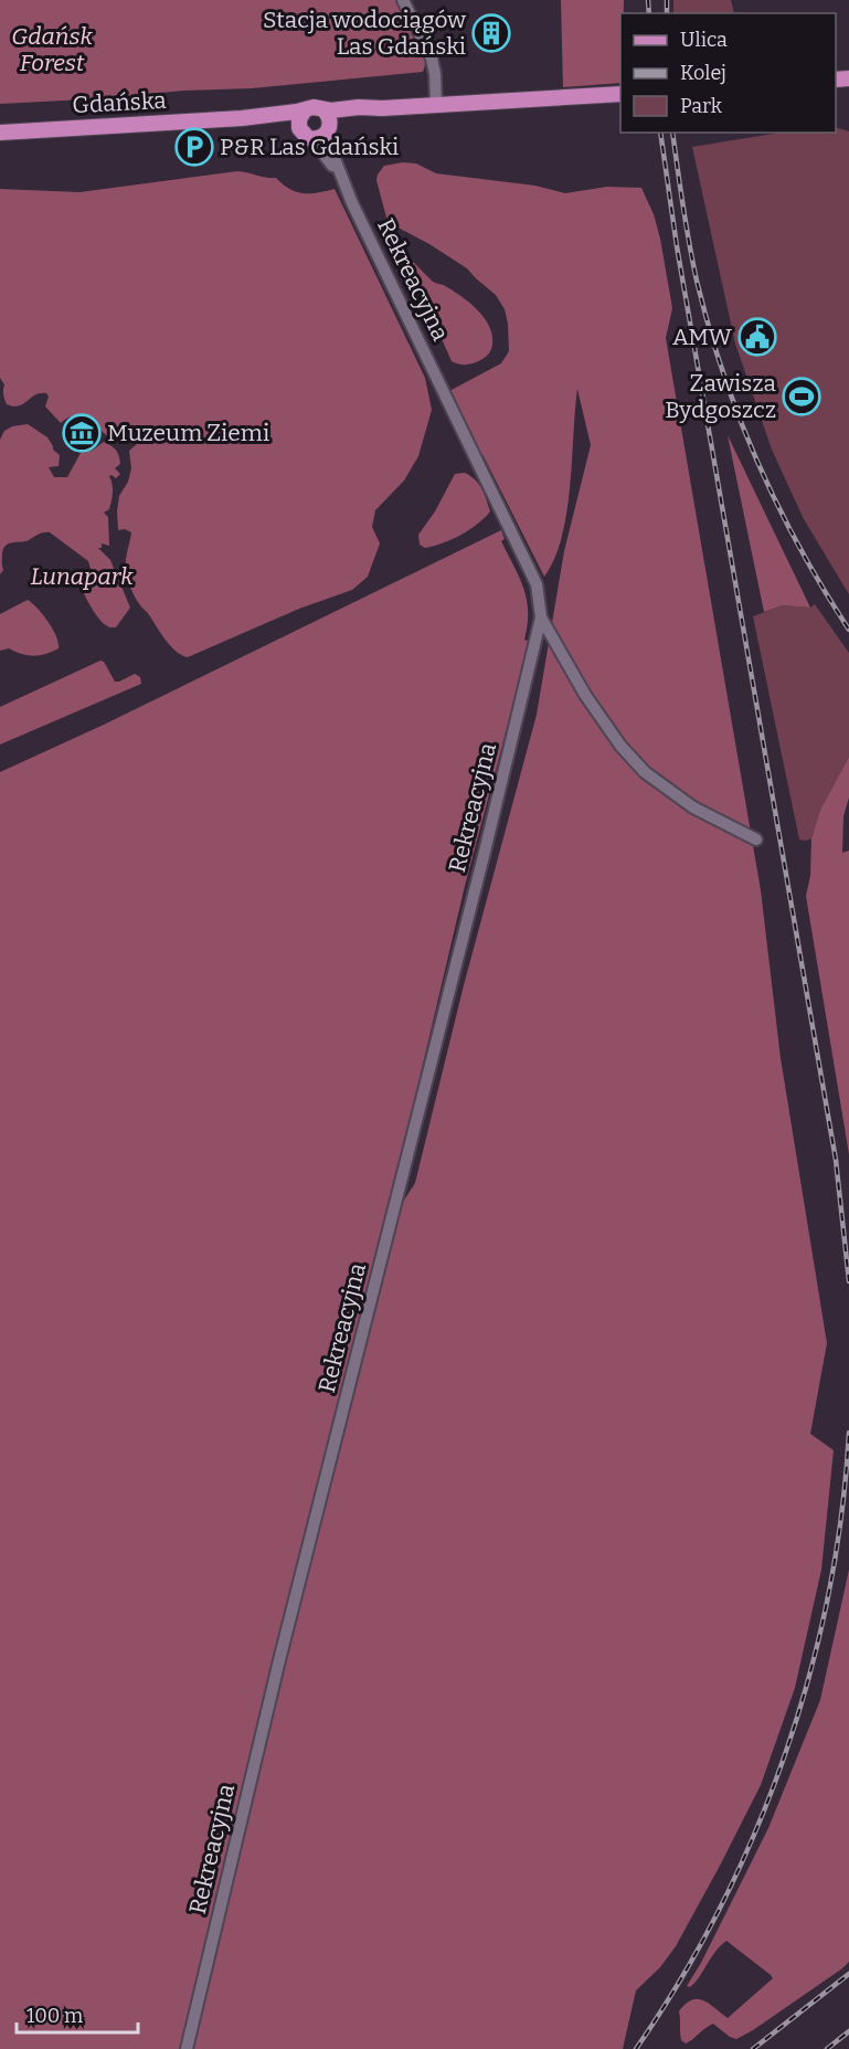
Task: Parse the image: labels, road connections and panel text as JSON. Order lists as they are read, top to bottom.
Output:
{
  "streets": {
    "main road": ["Gdańska"],
    "street": ["Rekreacyjna"]
  },
  "crossings": [
    ["Gdańska", "Rekreacyjna"]
  ],
  "parks": ["Gdańsk Forest", "Lunapark"],
  "places": {
    "building": ["Stacja wodociągów Las Gdański"],
    "parking": ["P&R Las Gdański"],
    "public building": ["AMW"],
    "sports": ["Zawisza Bydgoszcz"],
    "museum": ["Muzeum Ziemi"]
  },
  "legend": ["Ulica", "Kolej", "Park"],
  "scale_bar": "100 m"
}
